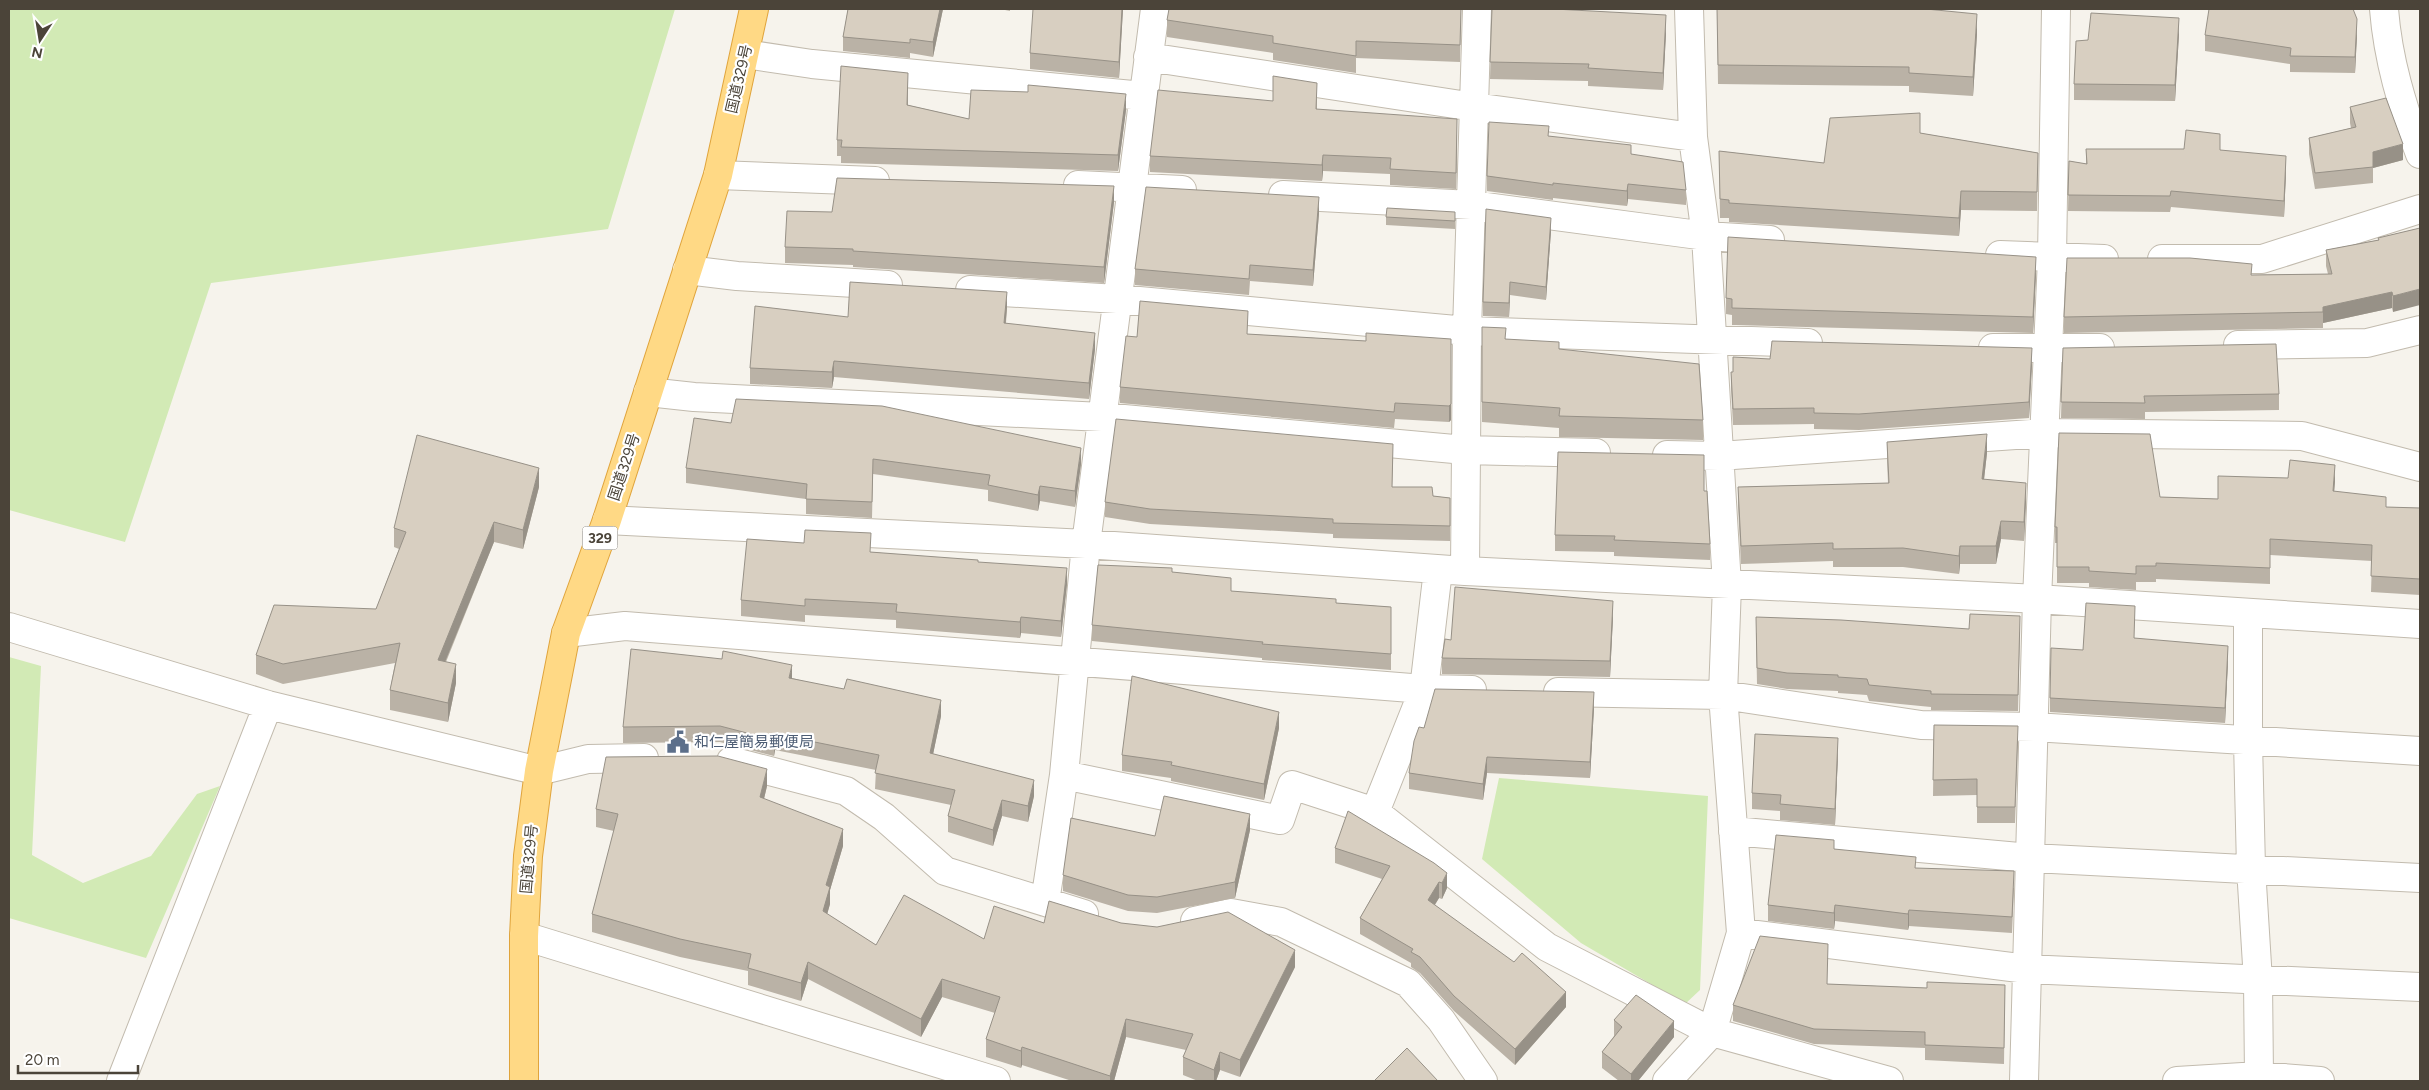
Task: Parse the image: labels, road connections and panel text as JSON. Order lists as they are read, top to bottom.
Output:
{
  "streets": {
    "highway": ["国道329号", "329"]
  },
  "places": {
    "public building": ["和仁屋簡易郵便局"]
  },
  "scale_bar": "20 m",
  "north": "bottom"
}
